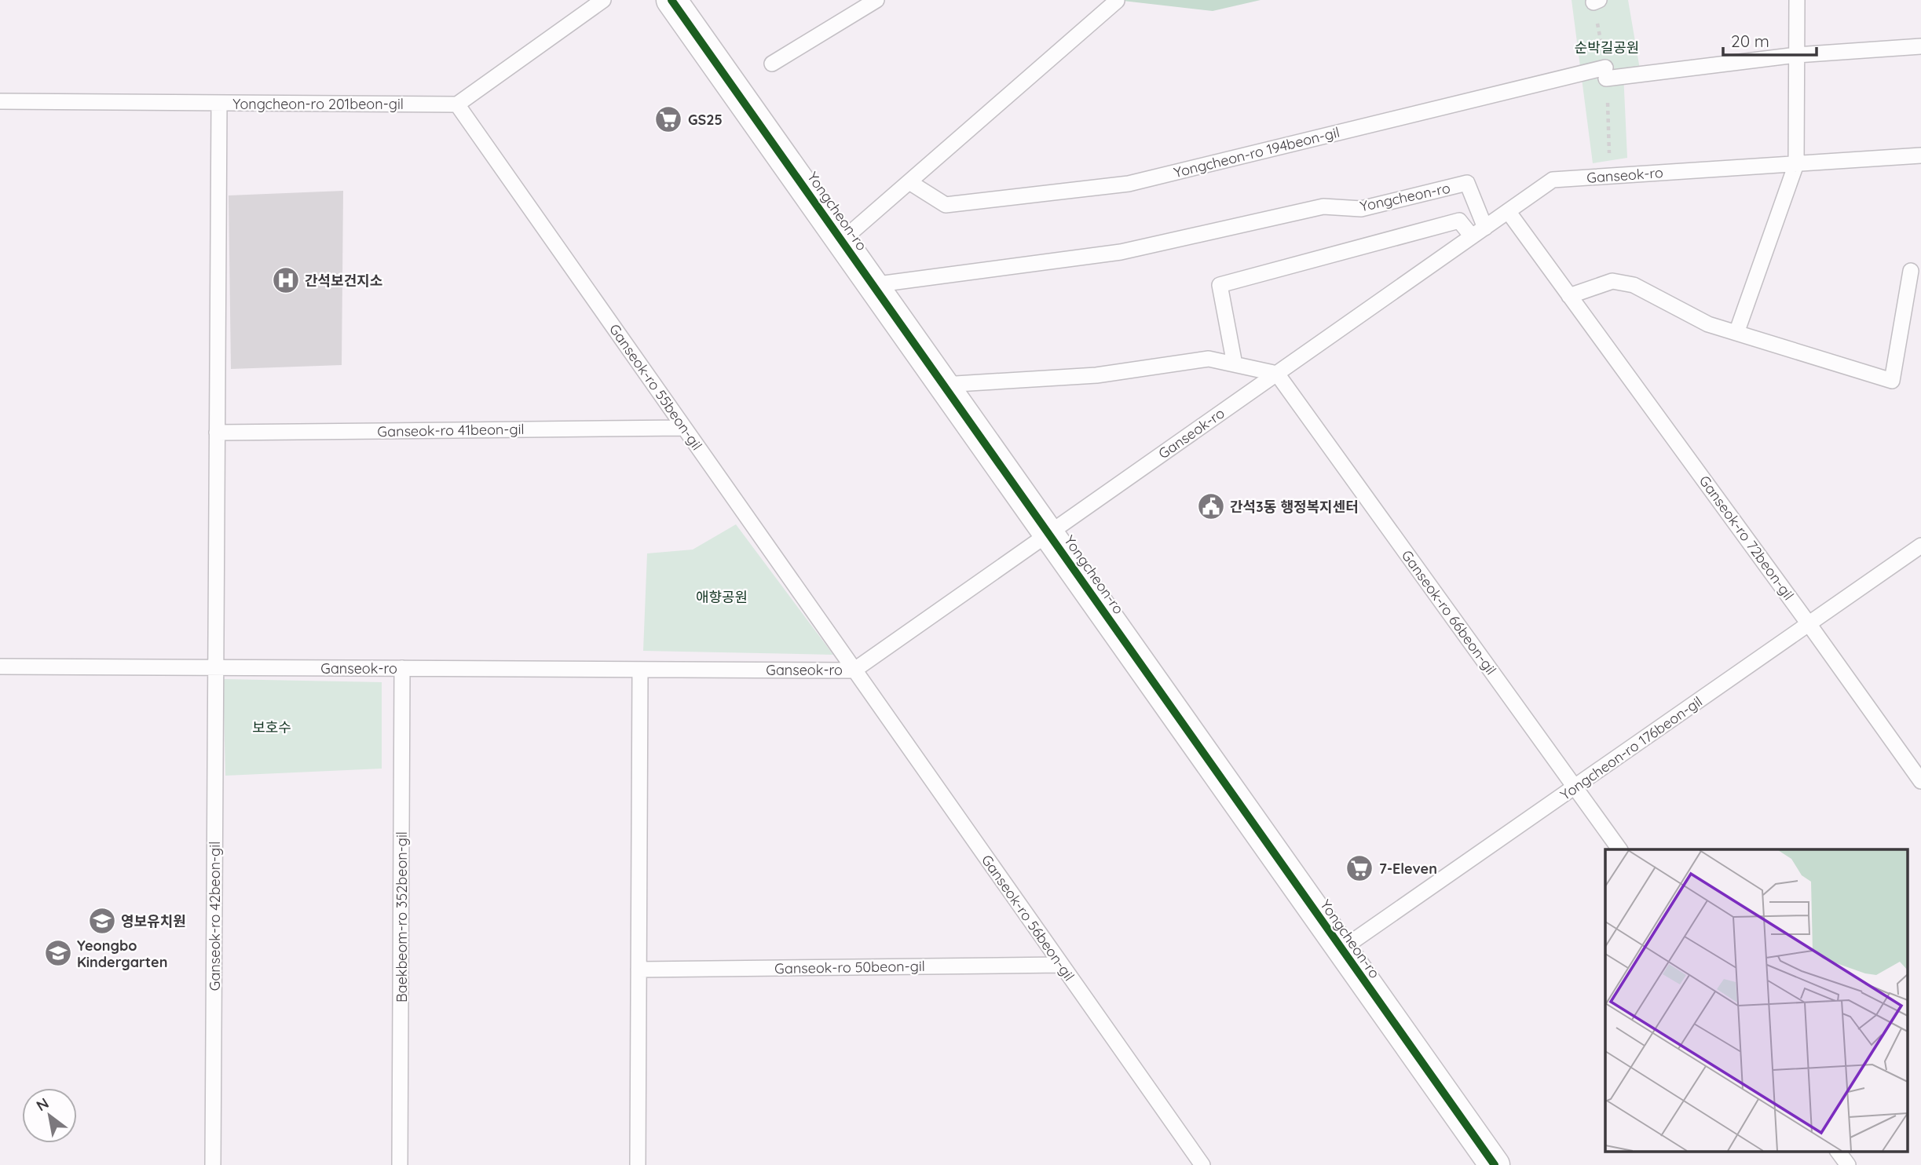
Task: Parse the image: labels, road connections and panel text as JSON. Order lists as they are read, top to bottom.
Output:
{
  "streets": {
    "street": ["Yongcheon-ro"],
    "lane": [
      "Yongcheon-ro 201beon-gil",
      "Yongcheon-ro 194beon-gil",
      "Ganseok-ro",
      "Ganseok-ro 55beon-gil",
      "Ganseok-ro 41beon-gil",
      "Ganseok-ro 72beon-gil",
      "Ganseok-ro 66beon-gil",
      "Yongcheon-ro 176beon-gil",
      "Ganseok-ro 42beon-gil",
      "Baekbeom-ro 352beon-gil",
      "Ganseok-ro 56beon-gil",
      "Ganseok-ro 50beon-gil"
    ]
  },
  "crossings": [
    ["Yongcheon-ro 201beon-gil", "Ganseok-ro 55beon-gil"],
    ["Ganseok-ro", "Yongcheon-ro"],
    ["Ganseok-ro", "Ganseok-ro 55beon-gil"],
    ["Ganseok-ro", "Ganseok-ro 72beon-gil"],
    ["Ganseok-ro", "Ganseok-ro 66beon-gil"],
    ["Ganseok-ro", "Ganseok-ro 42beon-gil"],
    ["Ganseok-ro", "Baekbeom-ro 352beon-gil"],
    ["Ganseok-ro", "Ganseok-ro 56beon-gil"],
    ["Yongcheon-ro", "Yongcheon-ro 176beon-gil"],
    ["Ganseok-ro 55beon-gil", "Ganseok-ro 41beon-gil"],
    ["Ganseok-ro 55beon-gil", "Ganseok-ro 56beon-gil"],
    ["Ganseok-ro 72beon-gil", "Yongcheon-ro 176beon-gil"],
    ["Ganseok-ro 66beon-gil", "Yongcheon-ro 176beon-gil"],
    ["Ganseok-ro 56beon-gil", "Ganseok-ro 50beon-gil"]
  ],
  "parks": ["순박길공원", "애향공원", "보호수"],
  "places": {
    "supermarket": ["GS25", "7-Eleven"],
    "hospital": ["간석보건지소"],
    "public building": ["간석3동 행정복지센터"],
    "school or university": ["영보유치원", "Yeongbo Kindergarten"]
  },
  "scale_bar": "20 m",
  "north": "top left"
}
